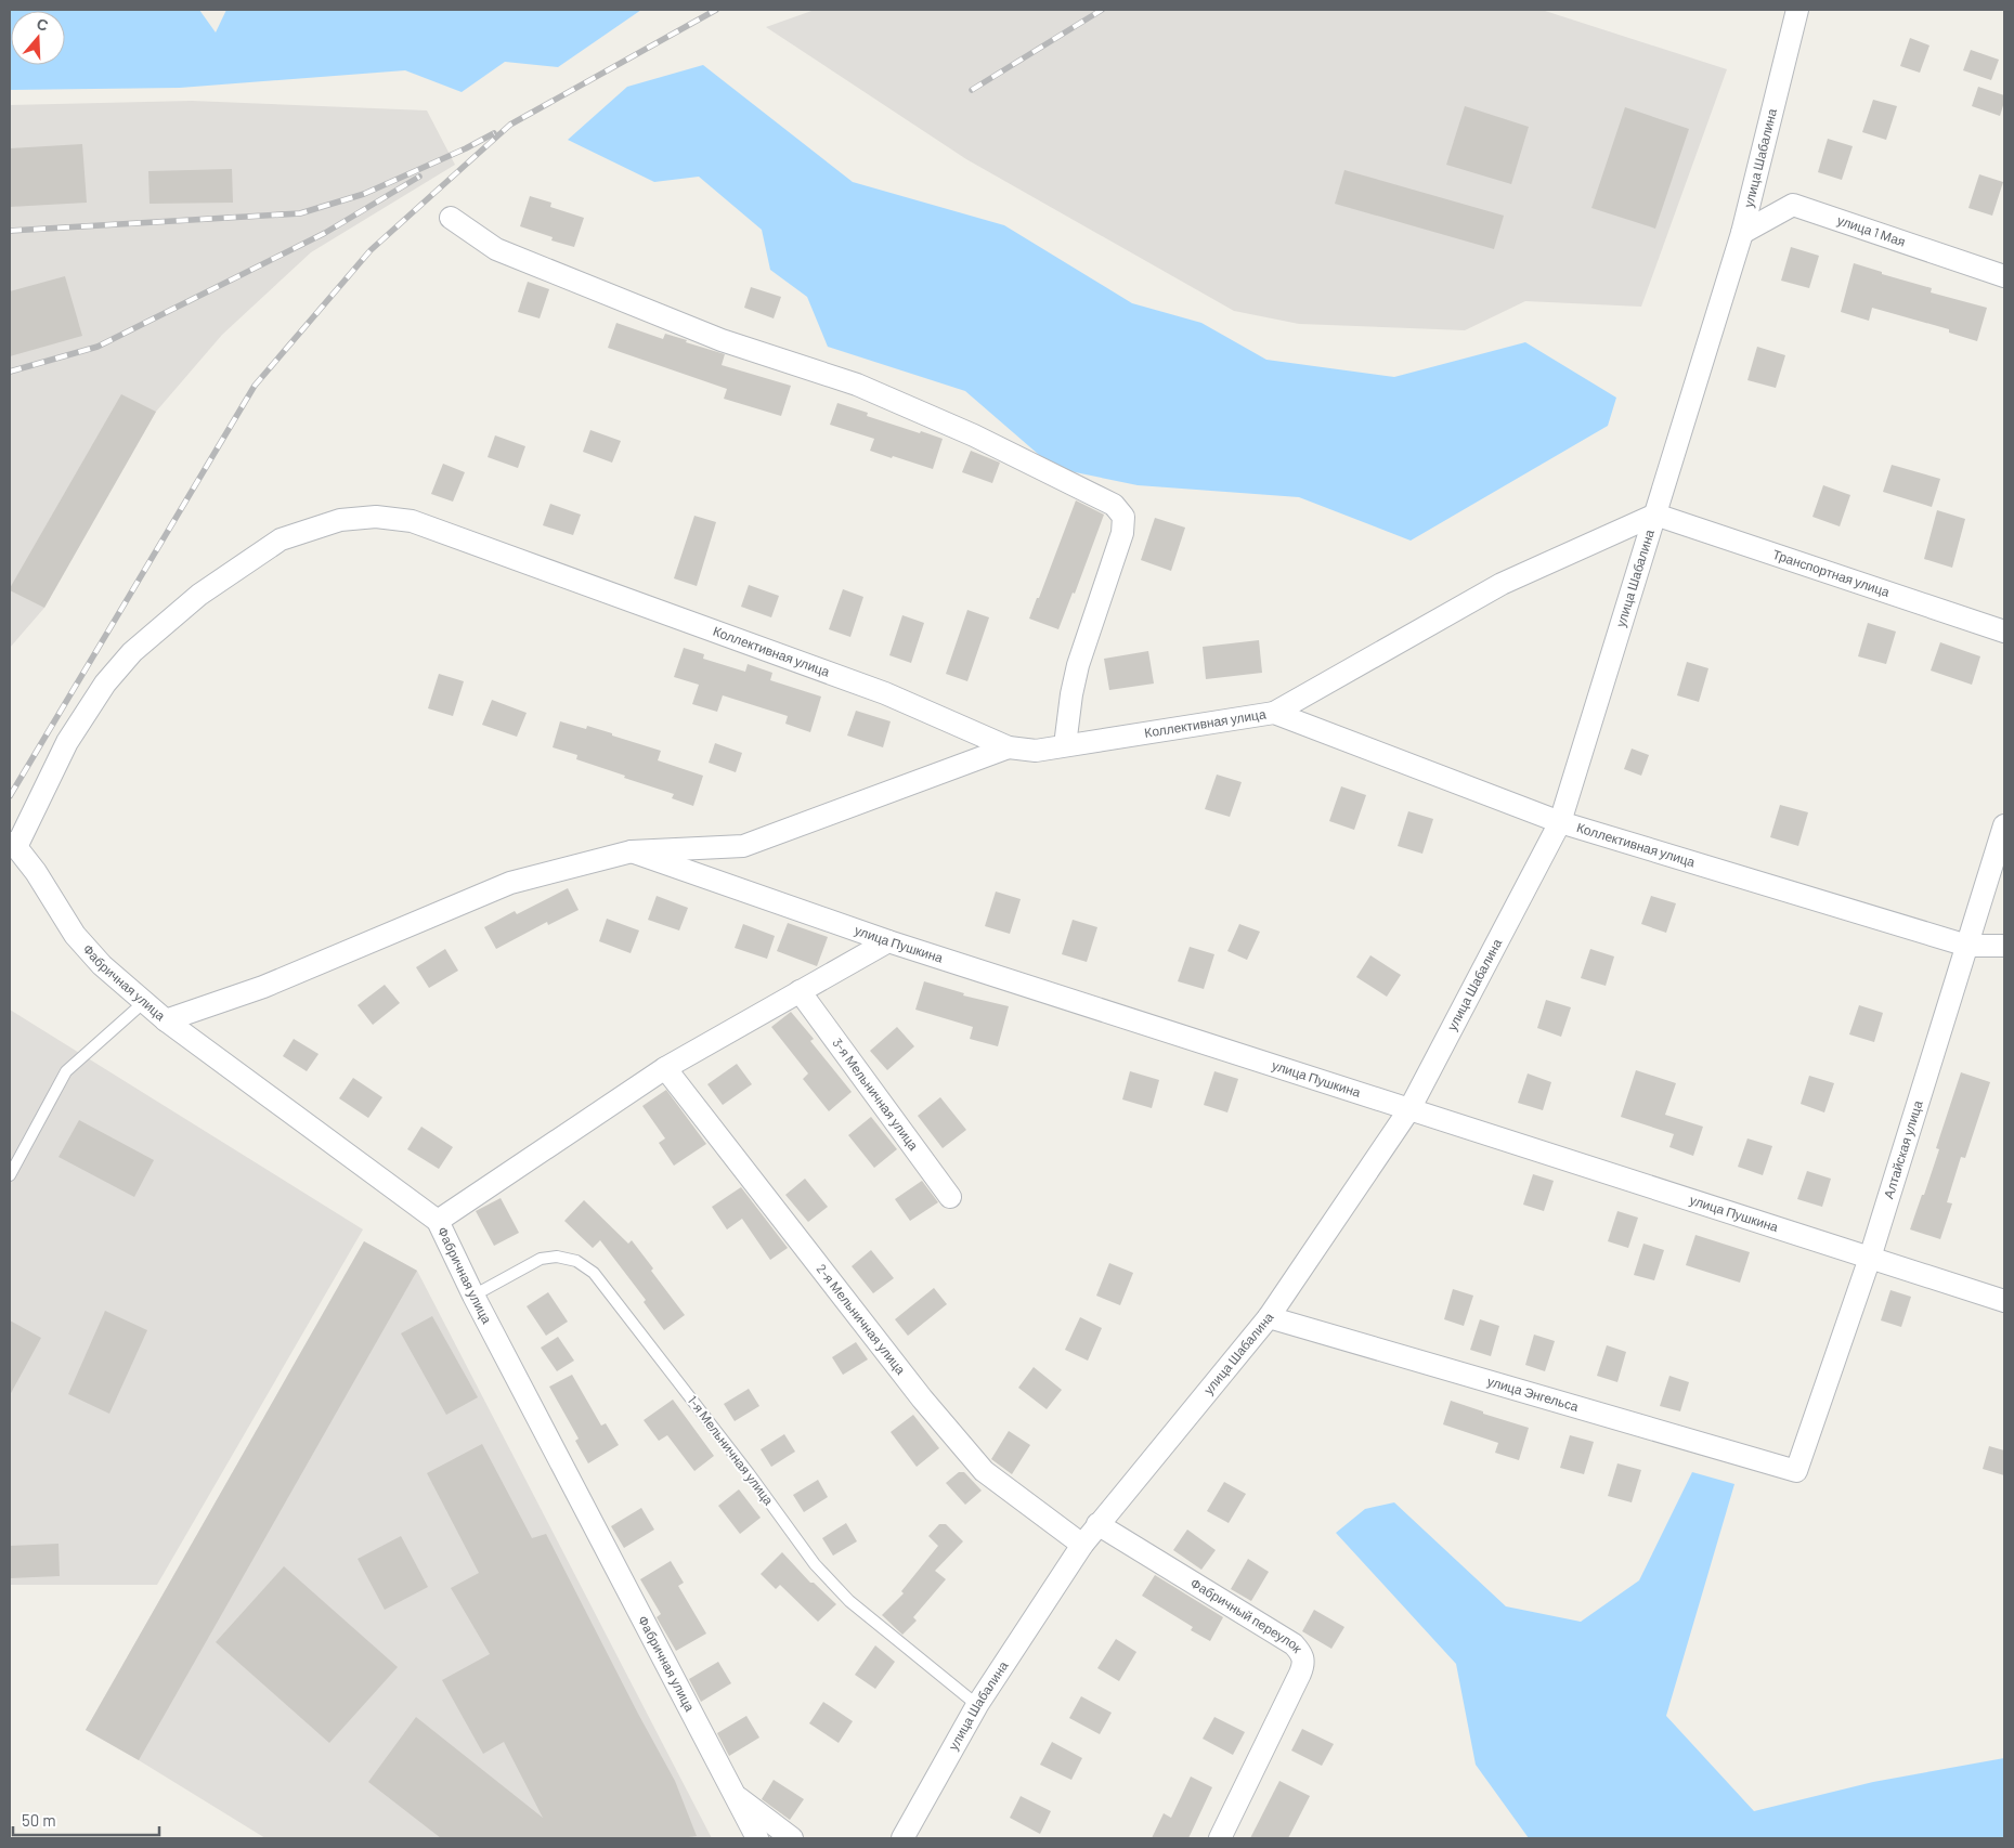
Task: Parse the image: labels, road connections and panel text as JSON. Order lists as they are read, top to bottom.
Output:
{
  "streets": {
    "street": [
      "улица Шабалина",
      "улица 1 Мая",
      "Транспортная улица",
      "Коллективная улица",
      "улица Пушкина",
      "Фабричная улица",
      "3-я Мельничная улица",
      "Алтайская улица",
      "2-я Мельничная улица",
      "улица Энгельса",
      "Фабричный переулок"
    ],
    "lane": ["1-я Мельничная улица"]
  },
  "crossings": [
    ["улица Шабалина", "улица 1 Мая"],
    ["улица Шабалина", "Транспортная улица"],
    ["улица Шабалина", "Коллективная улица"],
    ["улица Шабалина", "улица Пушкина"],
    ["улица Шабалина", "2-я Мельничная улица"],
    ["улица Шабалина", "улица Энгельса"],
    ["улица Шабалина", "1-я Мельничная улица"],
    ["улица Шабалина", "Фабричный переулок"],
    ["Коллективная улица", "Фабричная улица"],
    ["Коллективная улица", "Алтайская улица"],
    ["улица Пушкина", "Алтайская улица"],
    ["Фабричная улица", "1-я Мельничная улица"],
    ["Алтайская улица", "улица Энгельса"]
  ],
  "scale_bar": "50 m",
  "north": "top"
}
